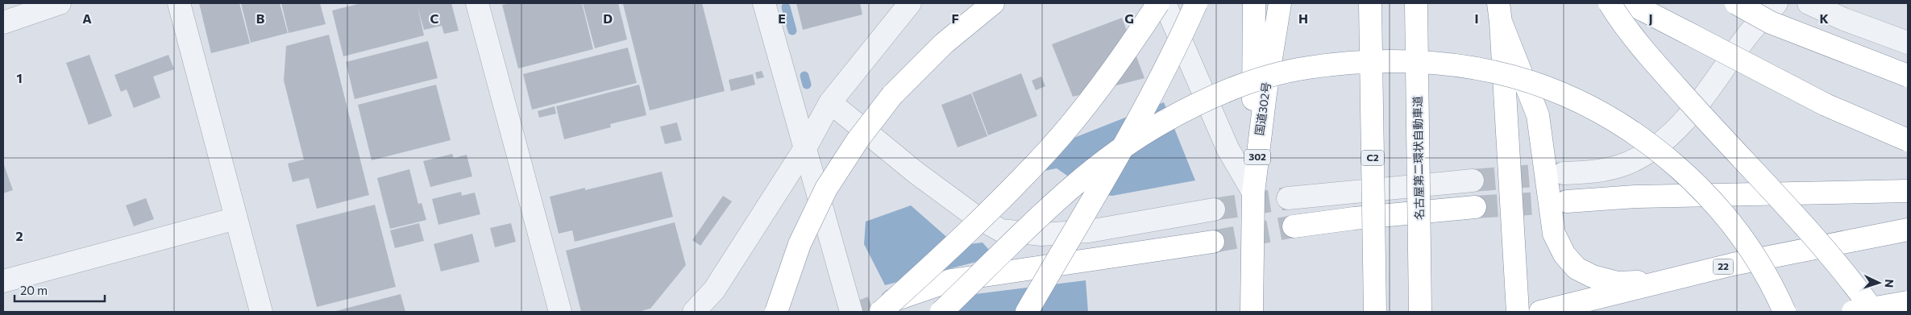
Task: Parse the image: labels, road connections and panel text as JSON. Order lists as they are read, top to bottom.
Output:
{
  "streets": {
    "highway": [
      "国道302号",
      "302",
      "C2",
      "名古屋第二環状自動車道",
      "22"
    ]
  },
  "scale_bar": "20 m",
  "north": "right",
  "grid": {
    "columns": [
      "A",
      "B",
      "C",
      "D",
      "E",
      "F",
      "G",
      "H",
      "I",
      "J",
      "K"
    ],
    "rows": ["1", "2"]
  }
}
